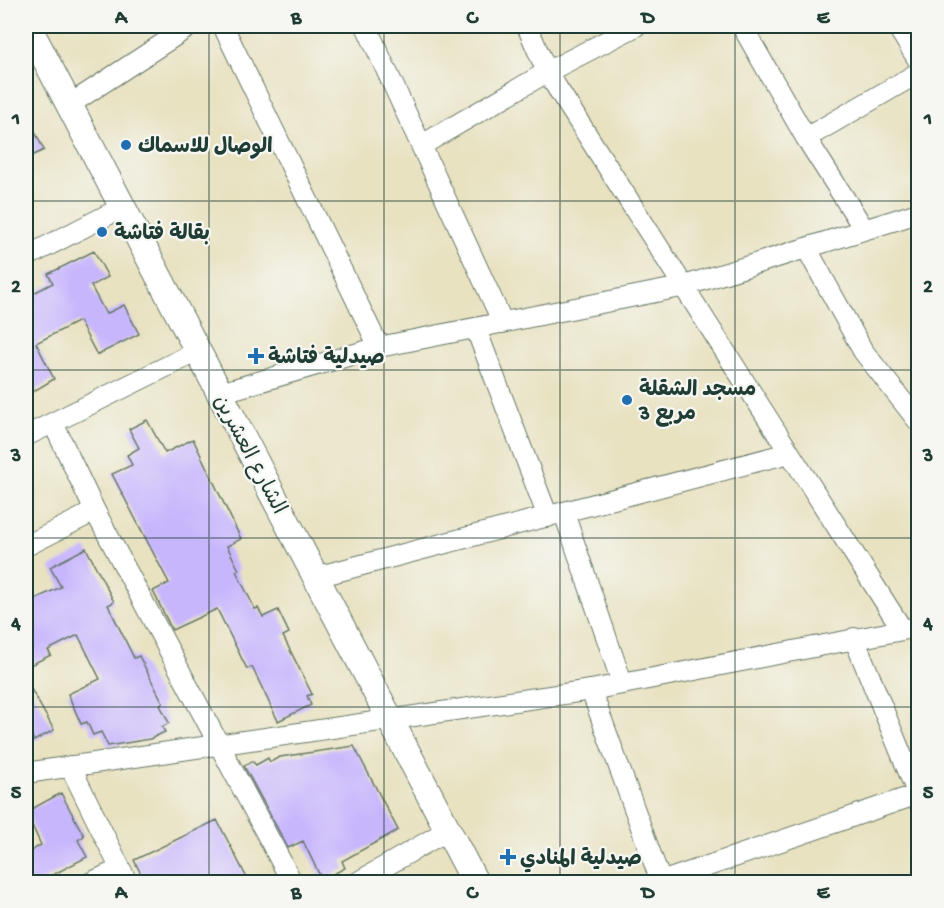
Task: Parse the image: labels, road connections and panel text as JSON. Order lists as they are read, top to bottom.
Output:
{
  "streets": {
    "street": ["الشارع العشرين"]
  },
  "places": {
    "other": ["الوصال للاسماك", "بقالة فتاشة", "مسجد الشقلة مربع 3"],
    "health": ["صيدلية فتاشة", "صيدلية المنادي"]
  },
  "grid": {
    "columns": [
      "A",
      "B",
      "C",
      "D",
      "E"
    ],
    "rows": [
      "1",
      "2",
      "3",
      "4",
      "5"
    ]
  }
}
